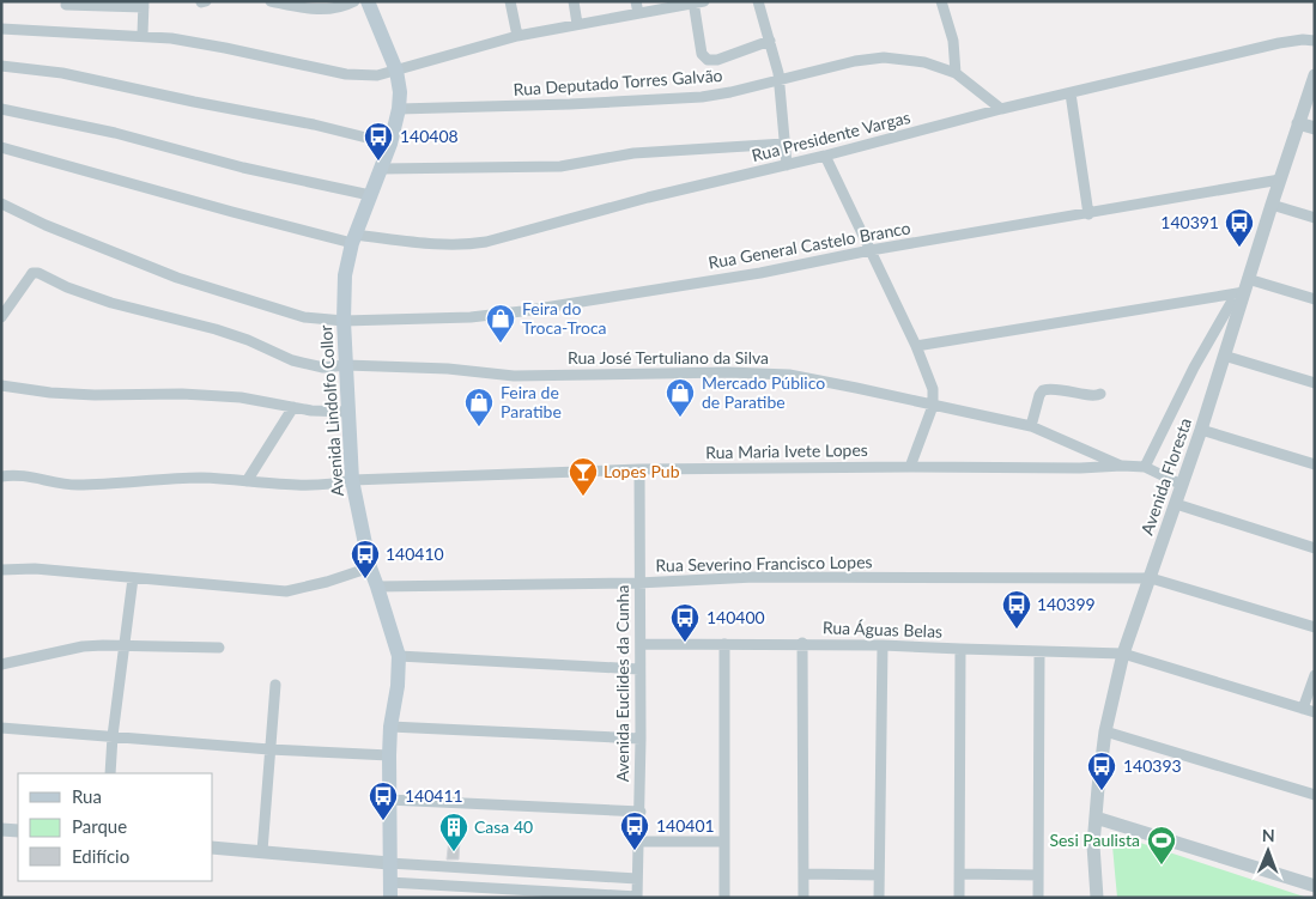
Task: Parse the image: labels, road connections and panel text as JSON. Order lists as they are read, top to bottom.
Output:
{
  "streets": {
    "main road": ["Avenida Lindolfo Collor"],
    "street": [
      "Rua Deputado Torres Galvão",
      "Rua Presidente Vargas",
      "Rua General Castelo Branco",
      "Rua José Tertuliano da Silva",
      "Rua Maria Ivete Lopes",
      "Avenida Floresta",
      "Rua Severino Francisco Lopes",
      "Rua Águas Belas",
      "Avenida Euclides da Cunha"
    ]
  },
  "crossings": [
    ["Rua Deputado Torres Galvão", "Rua Presidente Vargas"],
    ["Rua Deputado Torres Galvão", "Avenida Lindolfo Collor"],
    ["Rua Presidente Vargas", "Avenida Lindolfo Collor"],
    ["Rua General Castelo Branco", "Avenida Lindolfo Collor"],
    ["Rua General Castelo Branco", "Avenida Floresta"],
    ["Rua José Tertuliano da Silva", "Avenida Lindolfo Collor"],
    ["Rua José Tertuliano da Silva", "Rua Maria Ivete Lopes"],
    ["Avenida Lindolfo Collor", "Rua Maria Ivete Lopes"],
    ["Avenida Lindolfo Collor", "Rua Severino Francisco Lopes"],
    ["Rua Maria Ivete Lopes", "Avenida Floresta"],
    ["Rua Maria Ivete Lopes", "Avenida Euclides da Cunha"],
    ["Avenida Floresta", "Rua Severino Francisco Lopes"],
    ["Avenida Floresta", "Rua Águas Belas"],
    ["Rua Severino Francisco Lopes", "Avenida Euclides da Cunha"],
    ["Rua Águas Belas", "Avenida Euclides da Cunha"]
  ],
  "places": {
    "bus stop": [
      "140408",
      "140391",
      "140410",
      "140399",
      "140400",
      "140393",
      "140411",
      "140401"
    ],
    "shop": ["Feira do Troca-Troca", "Mercado Público de Paratibe", "Feira de Paratibe"],
    "bar": ["Lopes Pub"],
    "building": ["Casa 40"],
    "sports": ["Sesi Paulista"]
  },
  "legend": ["Rua", "Parque", "Edifício"],
  "north": "top"
}
